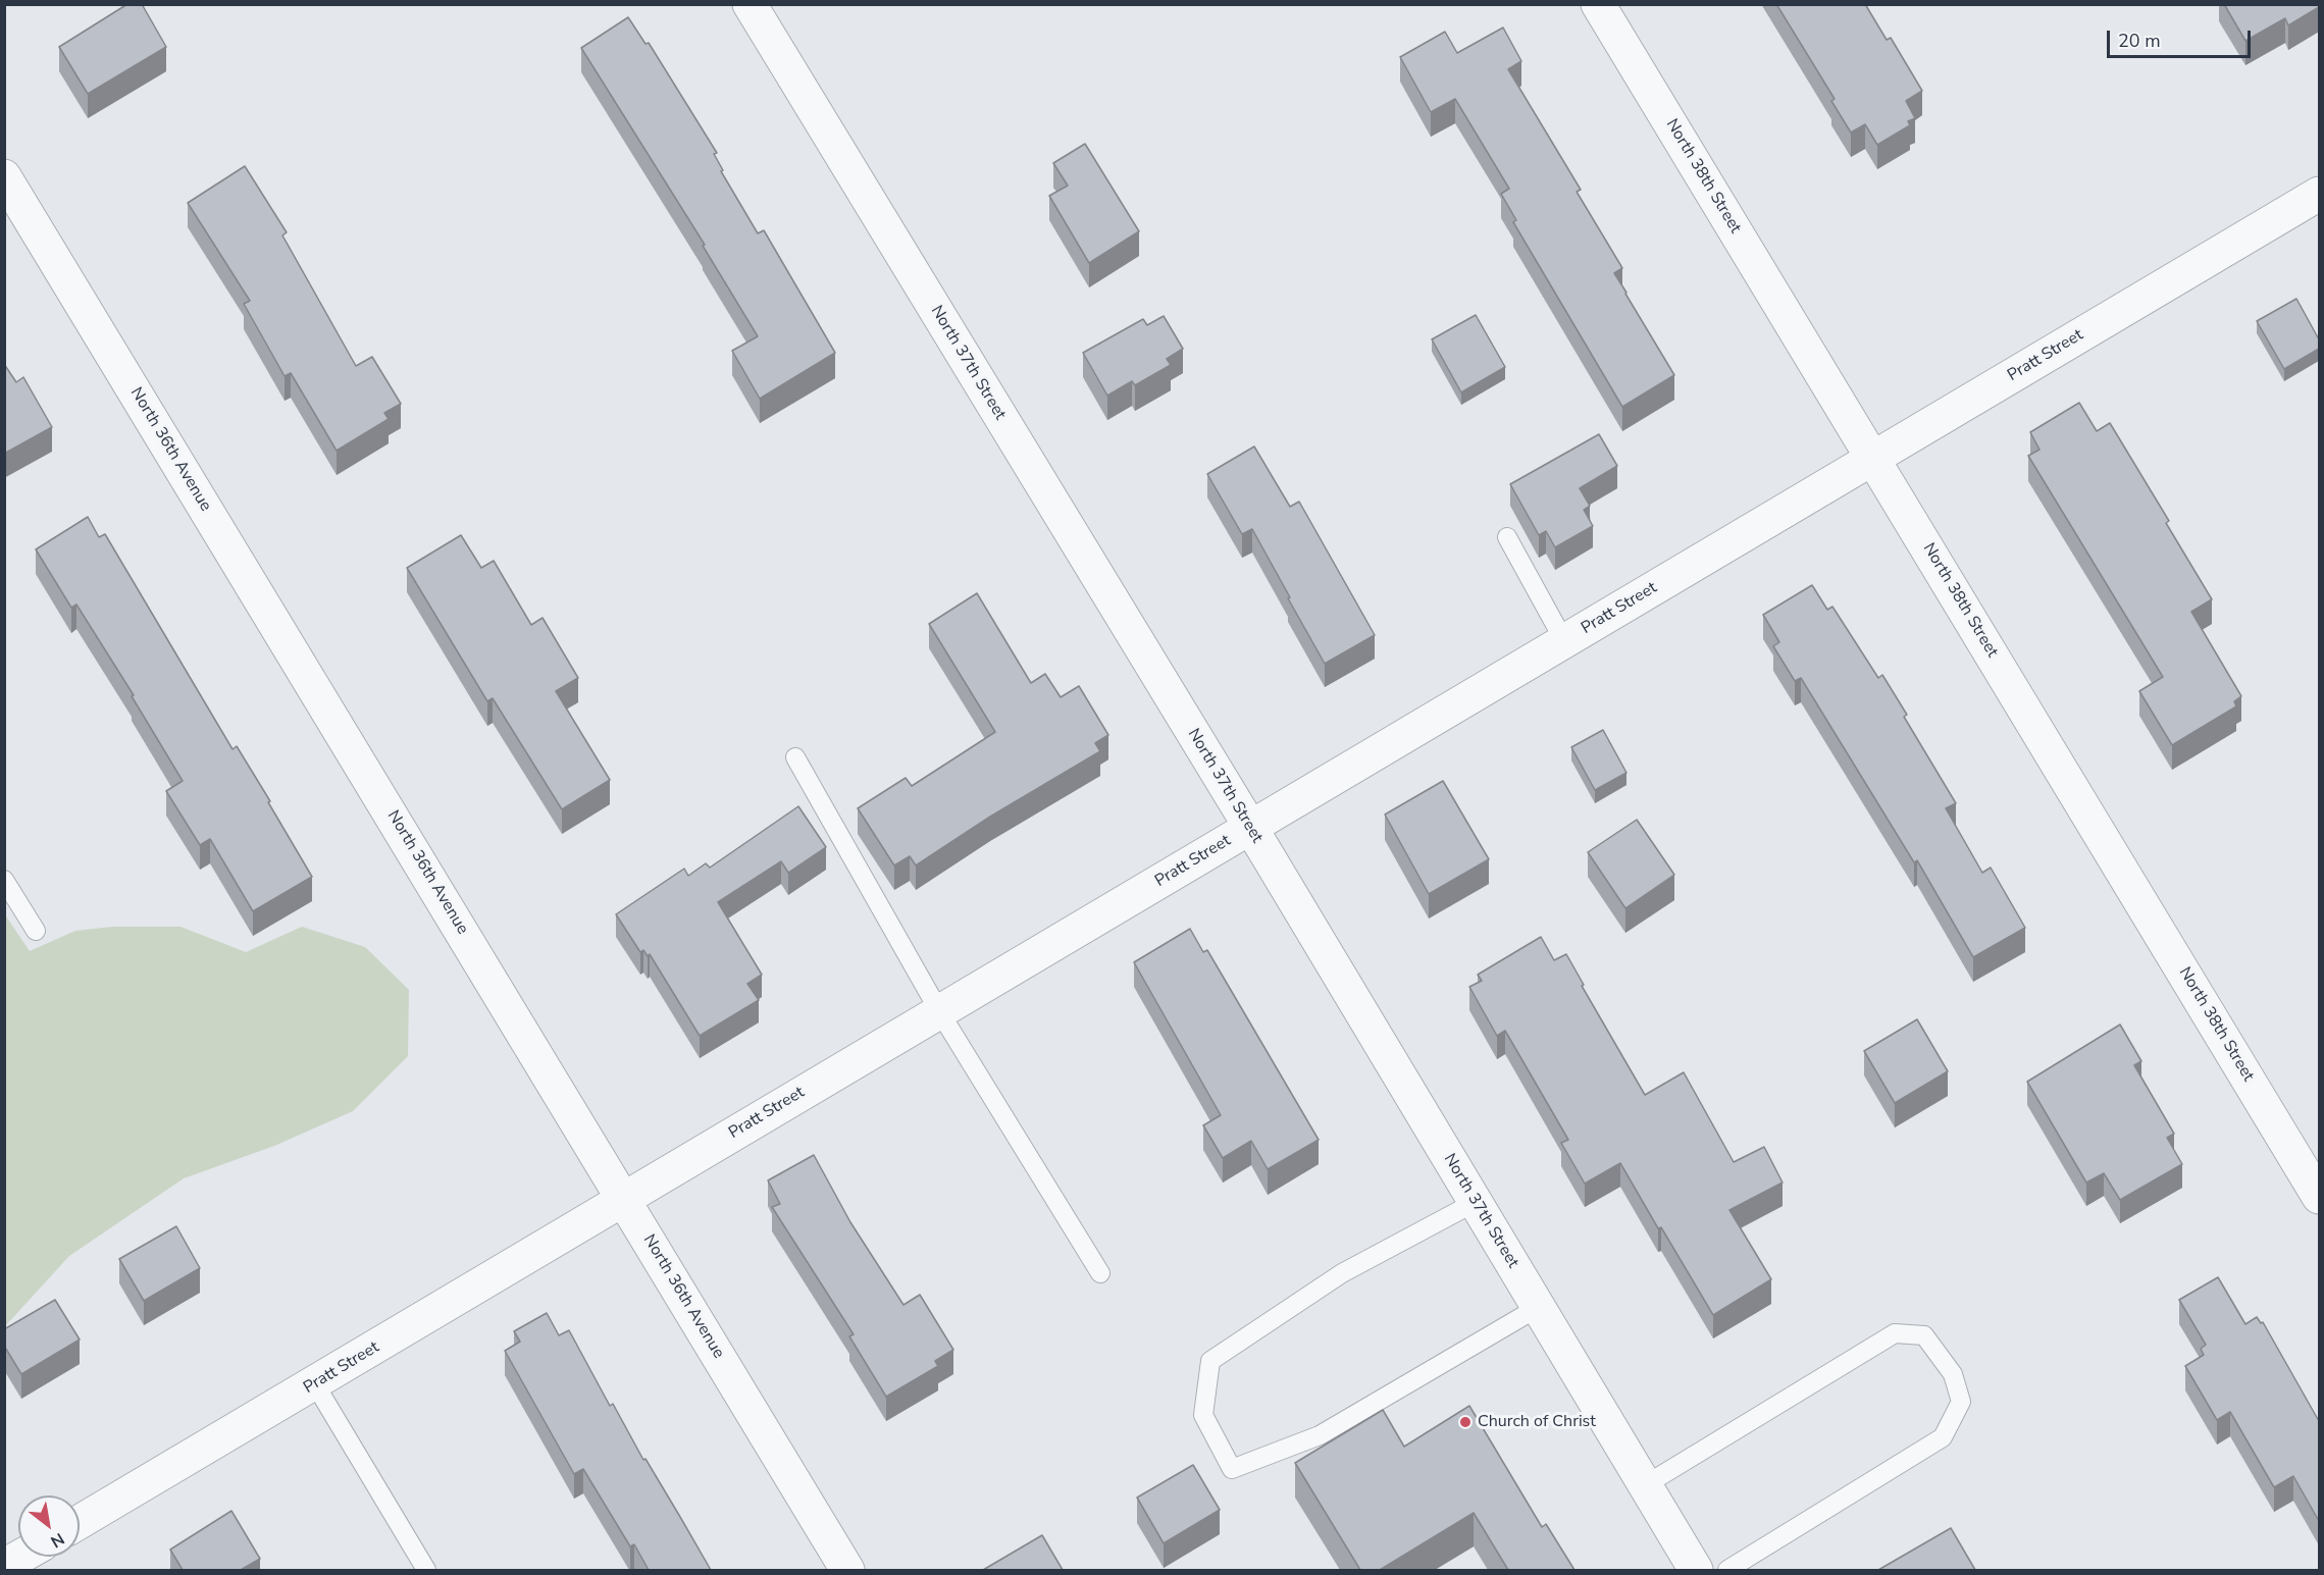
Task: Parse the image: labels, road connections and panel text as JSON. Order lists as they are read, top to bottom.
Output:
{
  "streets": {
    "street": [
      "North 38th Street",
      "Pratt Street",
      "North 37th Street",
      "North 36th Avenue"
    ]
  },
  "crossings": [
    ["North 38th Street", "Pratt Street"],
    ["Pratt Street", "North 37th Street"],
    ["Pratt Street", "North 36th Avenue"]
  ],
  "places": ["Church of Christ"],
  "scale_bar": "20 m",
  "north": "bottom right"
}
